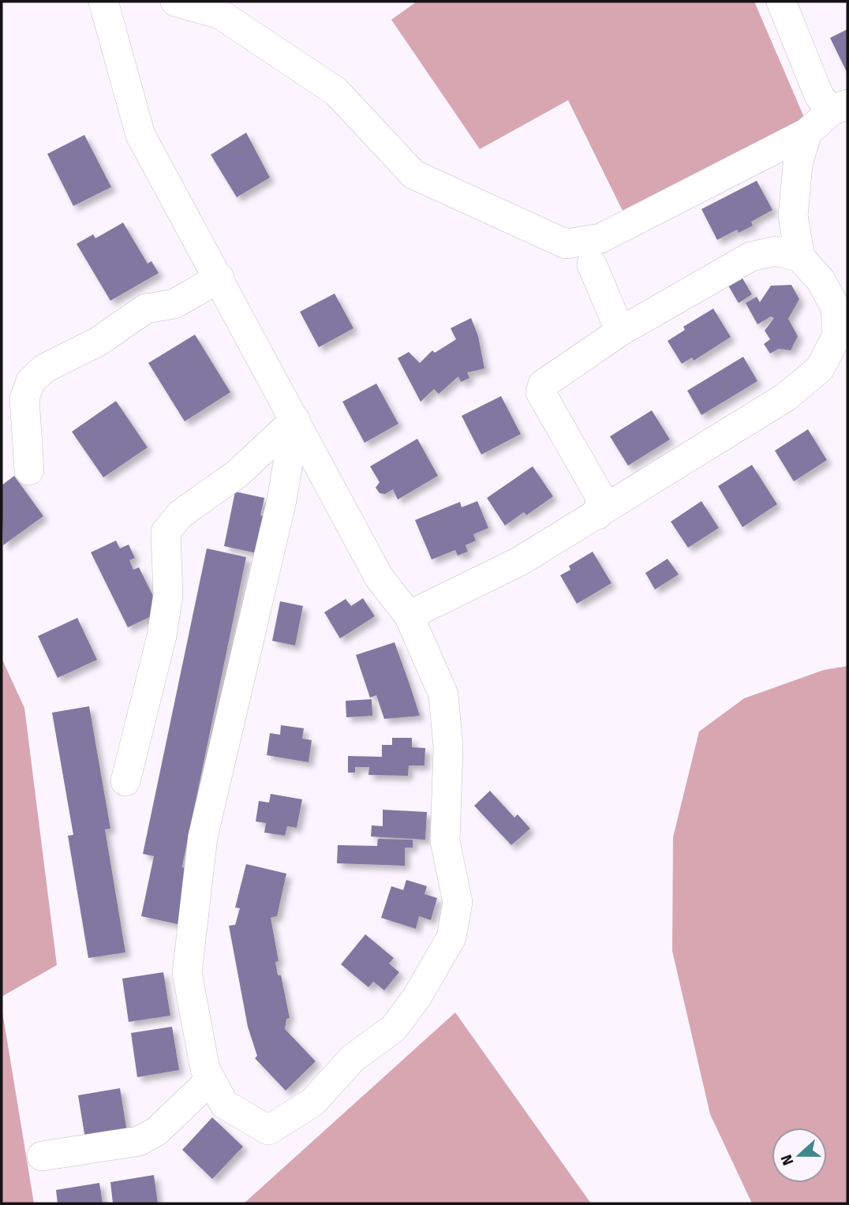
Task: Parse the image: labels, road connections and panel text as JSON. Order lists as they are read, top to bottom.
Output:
{
  "north": "left"
}
